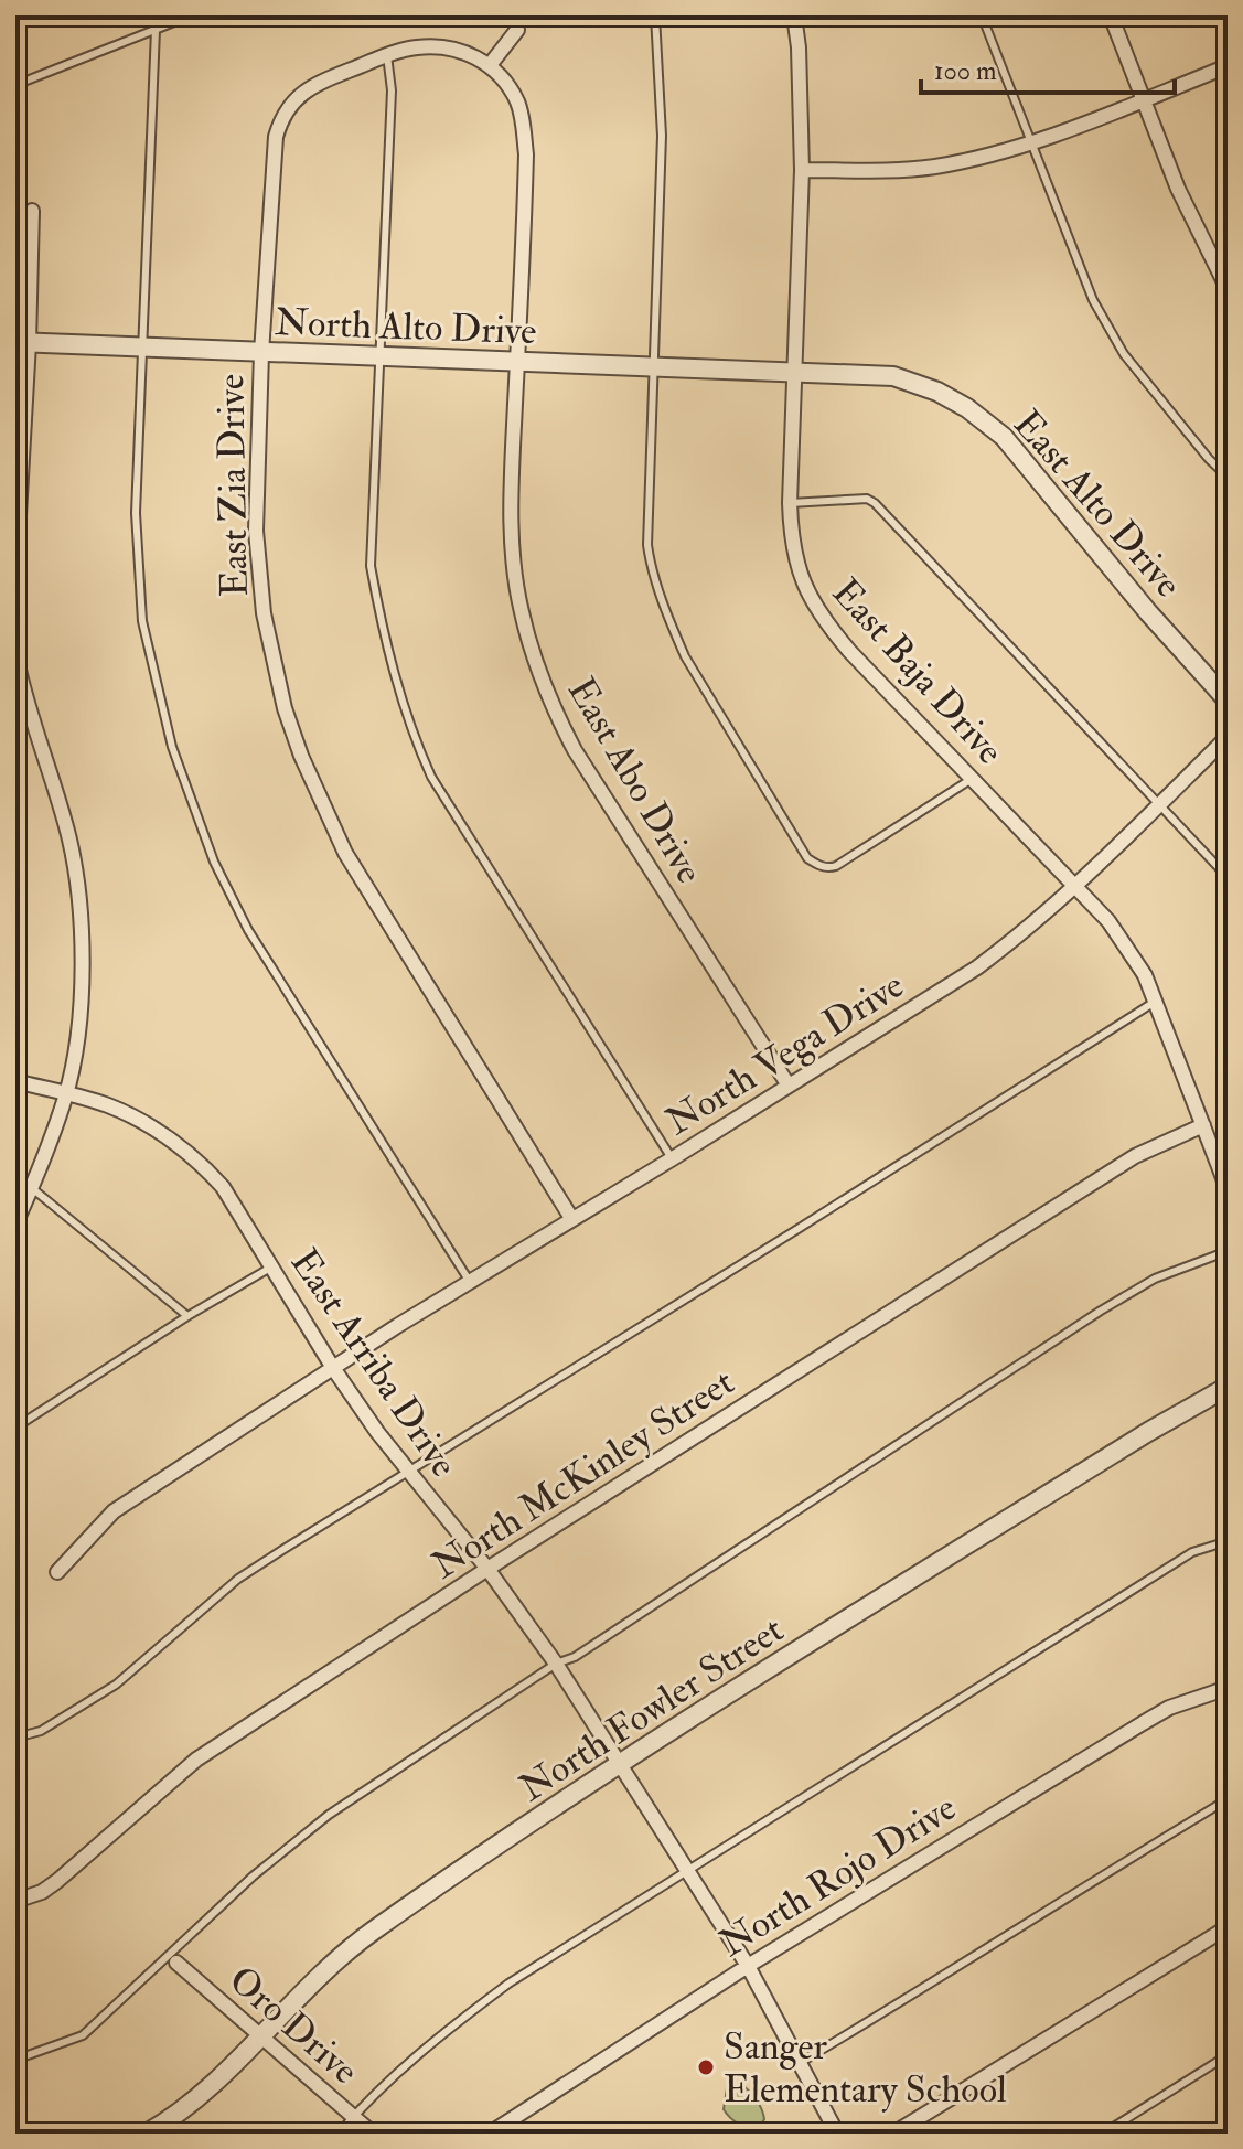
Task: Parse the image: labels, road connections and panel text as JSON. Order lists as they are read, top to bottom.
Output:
{
  "streets": {
    "street": [
      "North Alto Drive",
      "East Zia Drive",
      "East Alto Drive",
      "East Baja Drive",
      "East Abo Drive",
      "North Vega Drive",
      "East Arriba Drive",
      "North McKinley Street",
      "North Fowler Street",
      "North Rojo Drive",
      "Oro Drive"
    ]
  },
  "crossings": [
    ["North Alto Drive", "East Zia Drive"],
    ["North Alto Drive", "East Alto Drive"],
    ["North Alto Drive", "East Baja Drive"],
    ["North Alto Drive", "East Abo Drive"],
    ["East Zia Drive", "North Vega Drive"],
    ["East Alto Drive", "East Baja Drive"],
    ["East Baja Drive", "North Vega Drive"],
    ["East Baja Drive", "North McKinley Street"],
    ["East Abo Drive", "North Vega Drive"],
    ["North Vega Drive", "East Arriba Drive"],
    ["East Arriba Drive", "North McKinley Street"],
    ["East Arriba Drive", "North Fowler Street"],
    ["East Arriba Drive", "North Rojo Drive"],
    ["North Fowler Street", "Oro Drive"]
  ],
  "places": ["Sanger Elementary School"],
  "scale_bar": "100 m"
}
